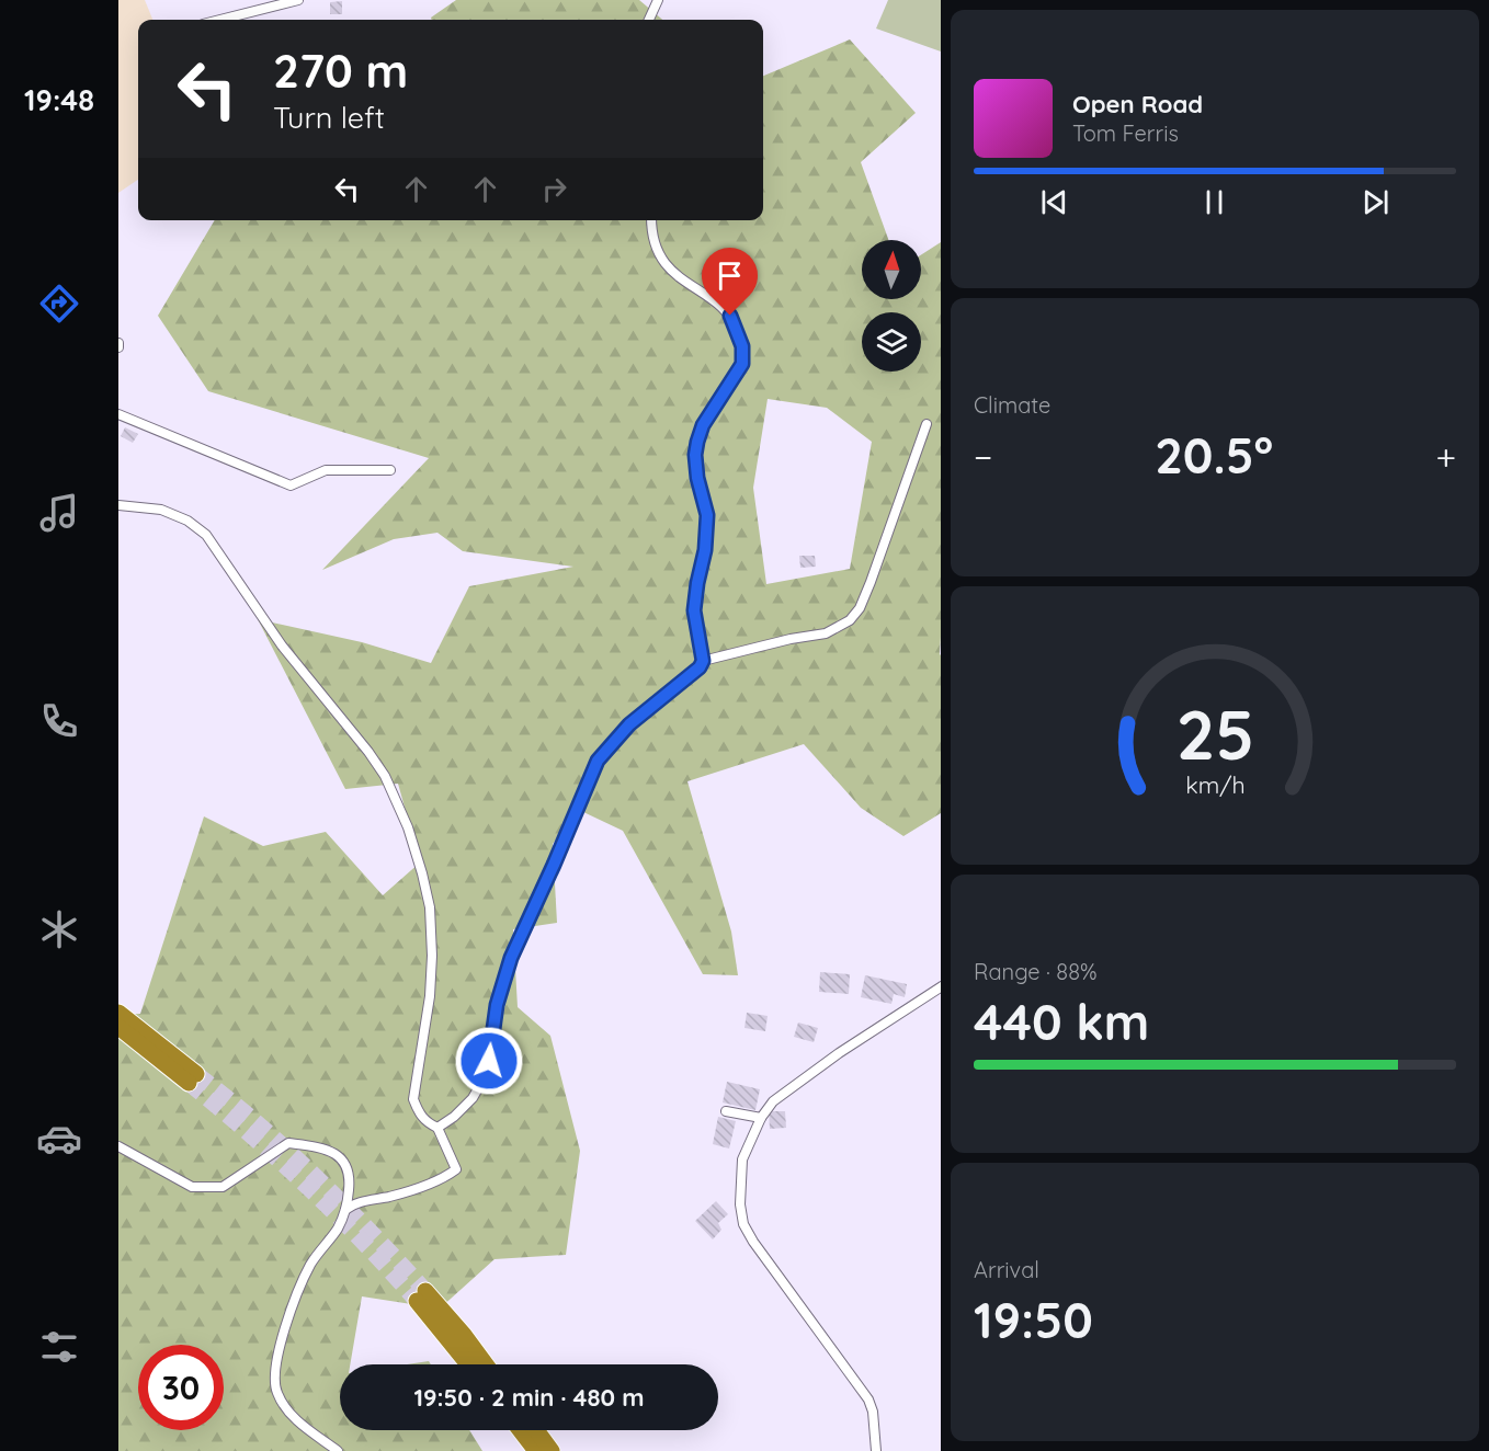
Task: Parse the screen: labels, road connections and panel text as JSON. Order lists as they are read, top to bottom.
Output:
{
  "north": "top",
  "page": {
    "tabs": "19:48",
    "turn": ["270 m", "Turn left"],
    "song": ["Open Road", "Tom Ferris"],
    "tile": [
      "Climate",
      ["Range · 88%", "440 km"],
      ["Arrival", "19:50"]
    ],
    "heat": ["−", "20.5°", "+"],
    "limit": "30",
    "trip": "19:50 · 2 min · 480 m",
    "gauge": ["25", "km/h"]
  }
}
